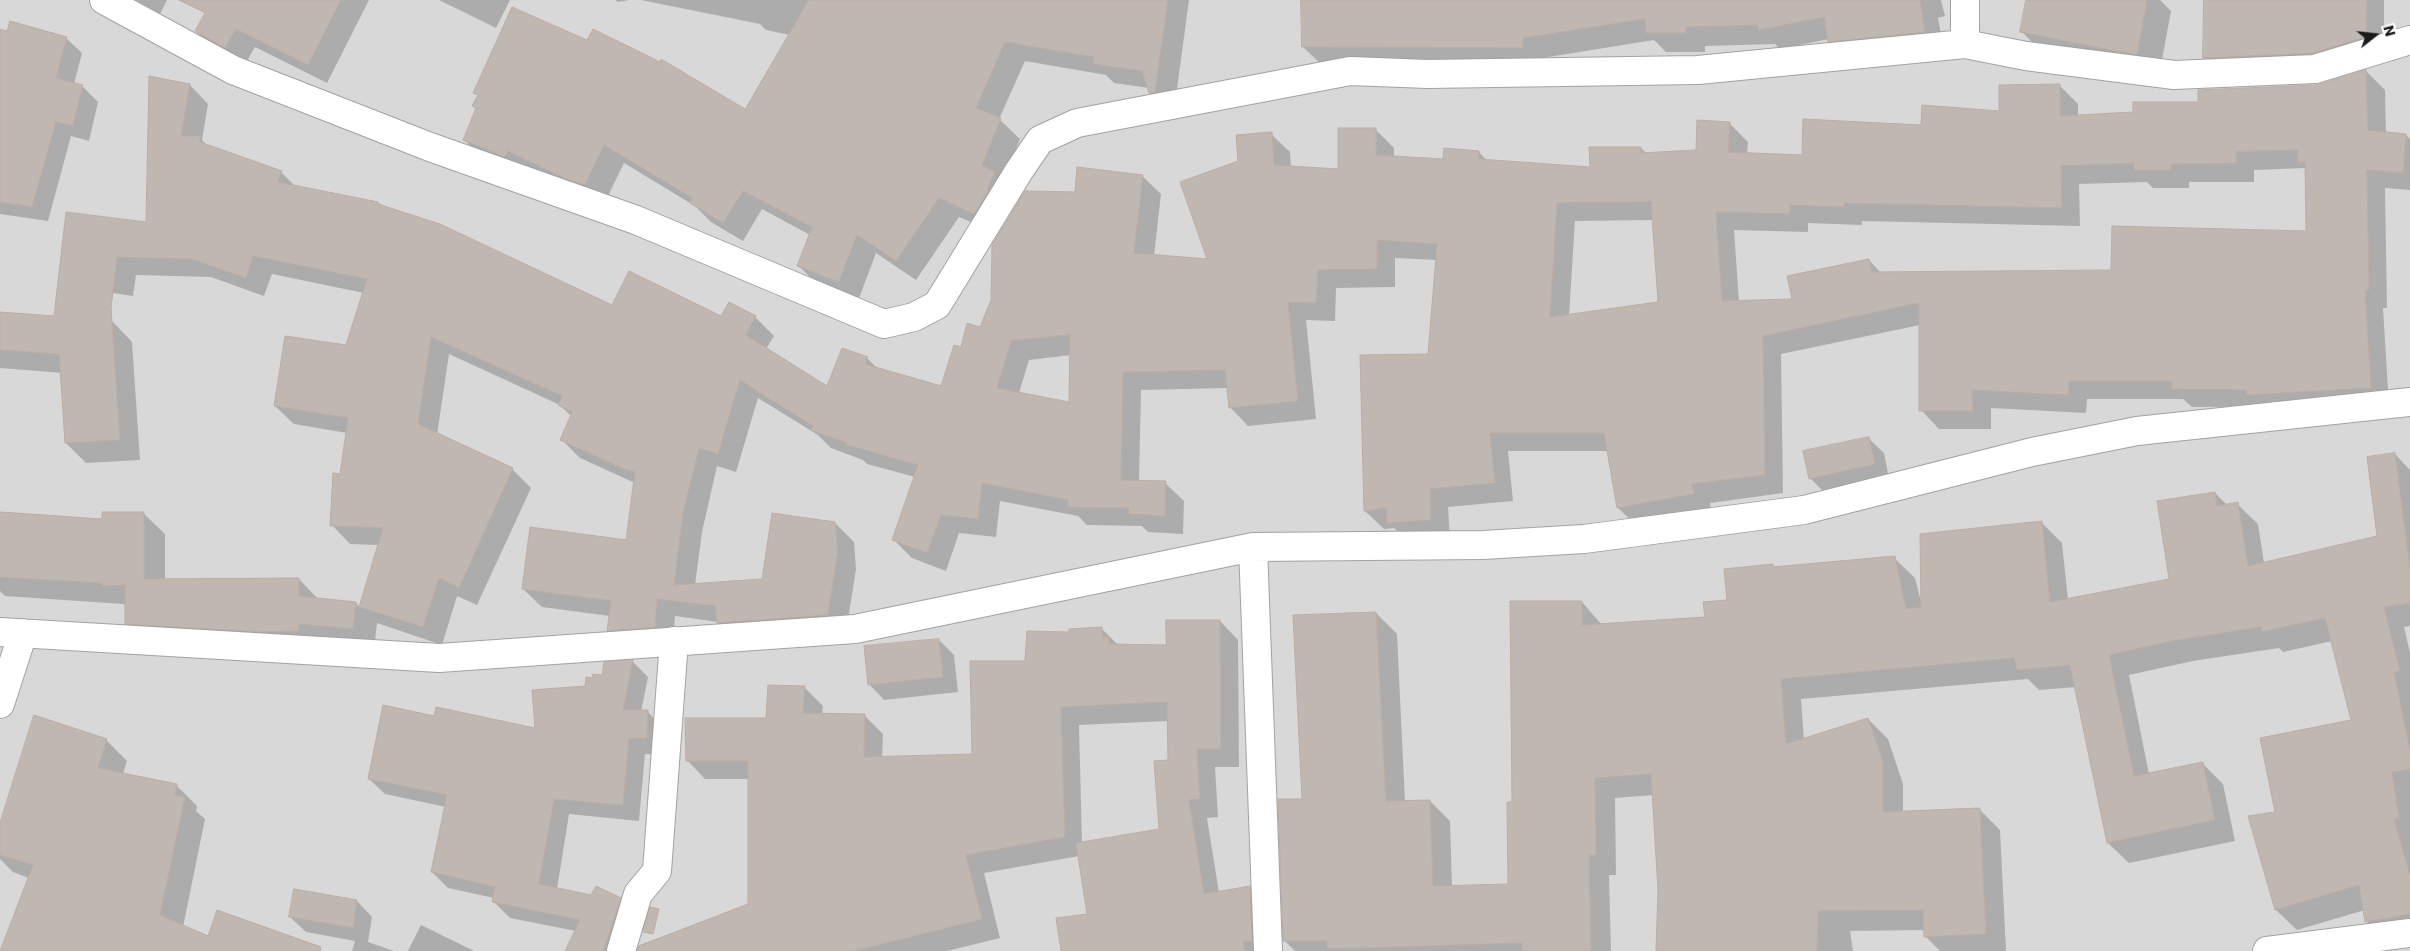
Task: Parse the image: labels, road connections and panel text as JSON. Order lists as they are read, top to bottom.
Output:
{
  "north": "right"
}
